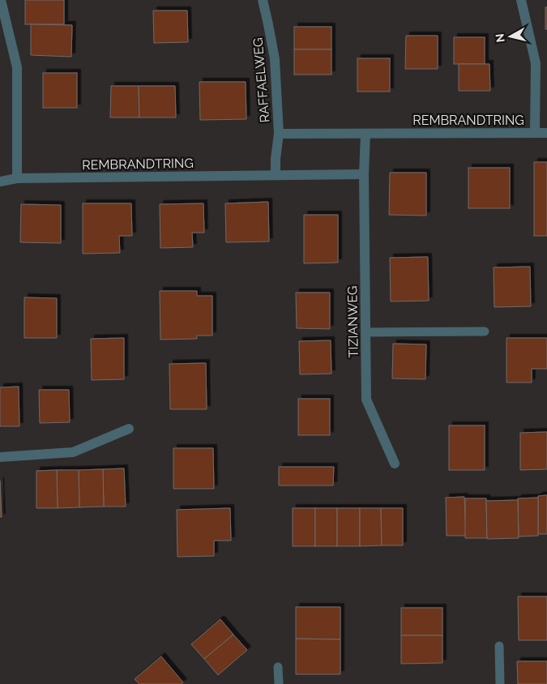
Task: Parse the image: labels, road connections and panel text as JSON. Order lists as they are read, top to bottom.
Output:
{
  "streets": {
    "street": ["RAFFAELWEG", "REMBRANDTRING", "TIZIANWEG"]
  },
  "crossings": [
    ["RAFFAELWEG", "REMBRANDTRING"],
    ["REMBRANDTRING", "TIZIANWEG"]
  ],
  "north": "left"
}
